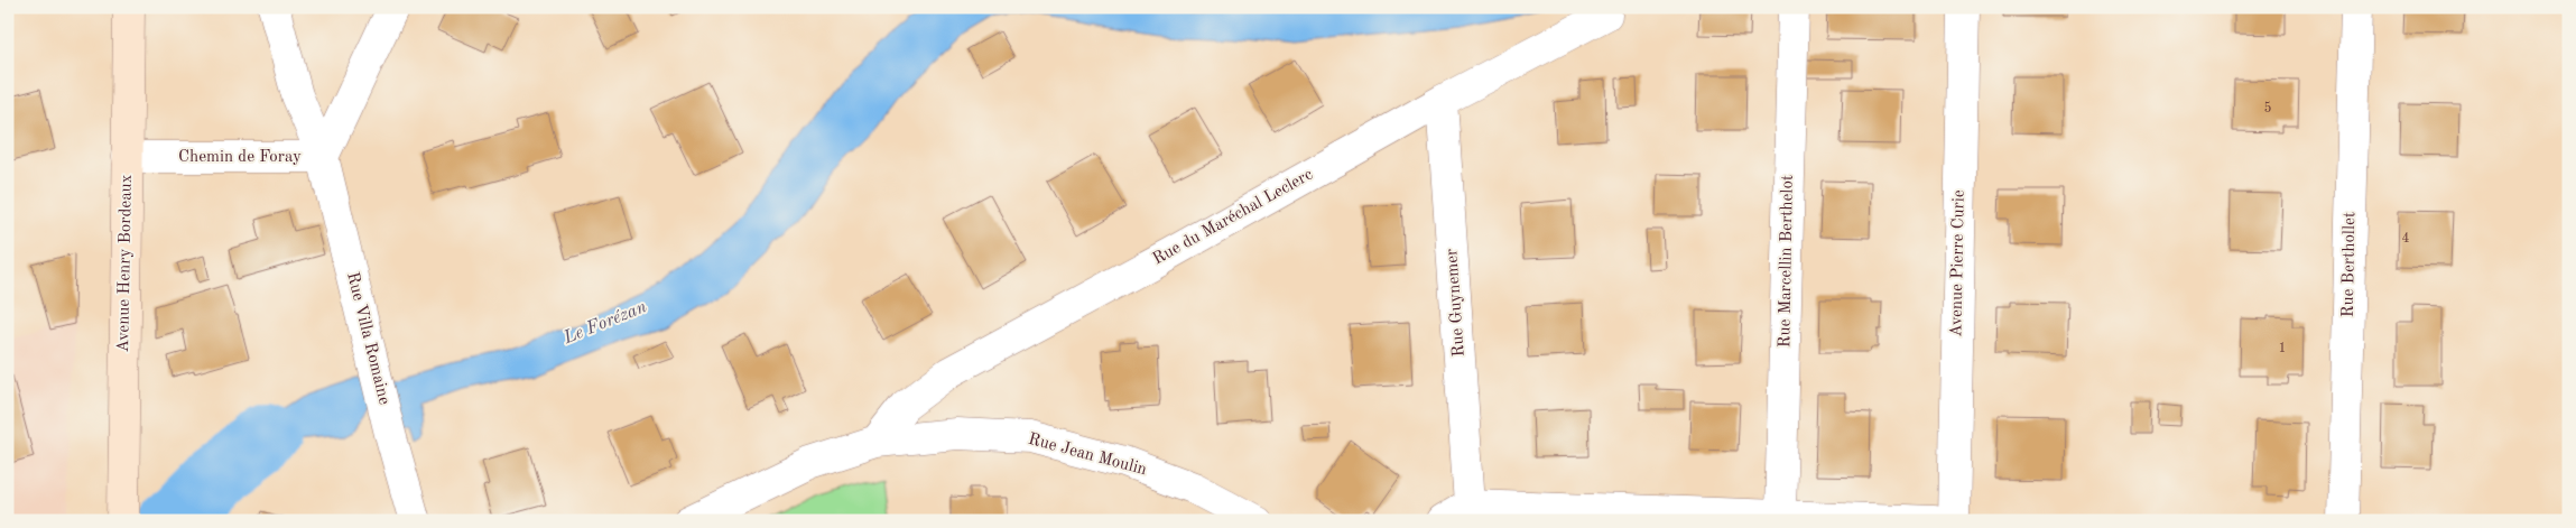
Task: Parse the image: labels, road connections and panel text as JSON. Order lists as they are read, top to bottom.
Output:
{
  "streets": {
    "main road": ["Avenue Henry Bordeaux"],
    "street": [
      "Chemin de Foray",
      "Rue du Maréchal Leclerc",
      "Rue Marcellin Berthelot",
      "Avenue Pierre Curie",
      "Rue Berthollet",
      "Rue Guynemer",
      "Rue Villa Romaine",
      "Rue Jean Moulin"
    ]
  },
  "crossings": [
    ["Chemin de Foray", "Avenue Henry Bordeaux"],
    ["Chemin de Foray", "Rue Villa Romaine"],
    ["Rue du Maréchal Leclerc", "Rue Guynemer"],
    ["Rue du Maréchal Leclerc", "Rue Jean Moulin"]
  ],
  "water": ["Le Forézan"],
  "house_numbers": ["5", "4", "1"]
}
